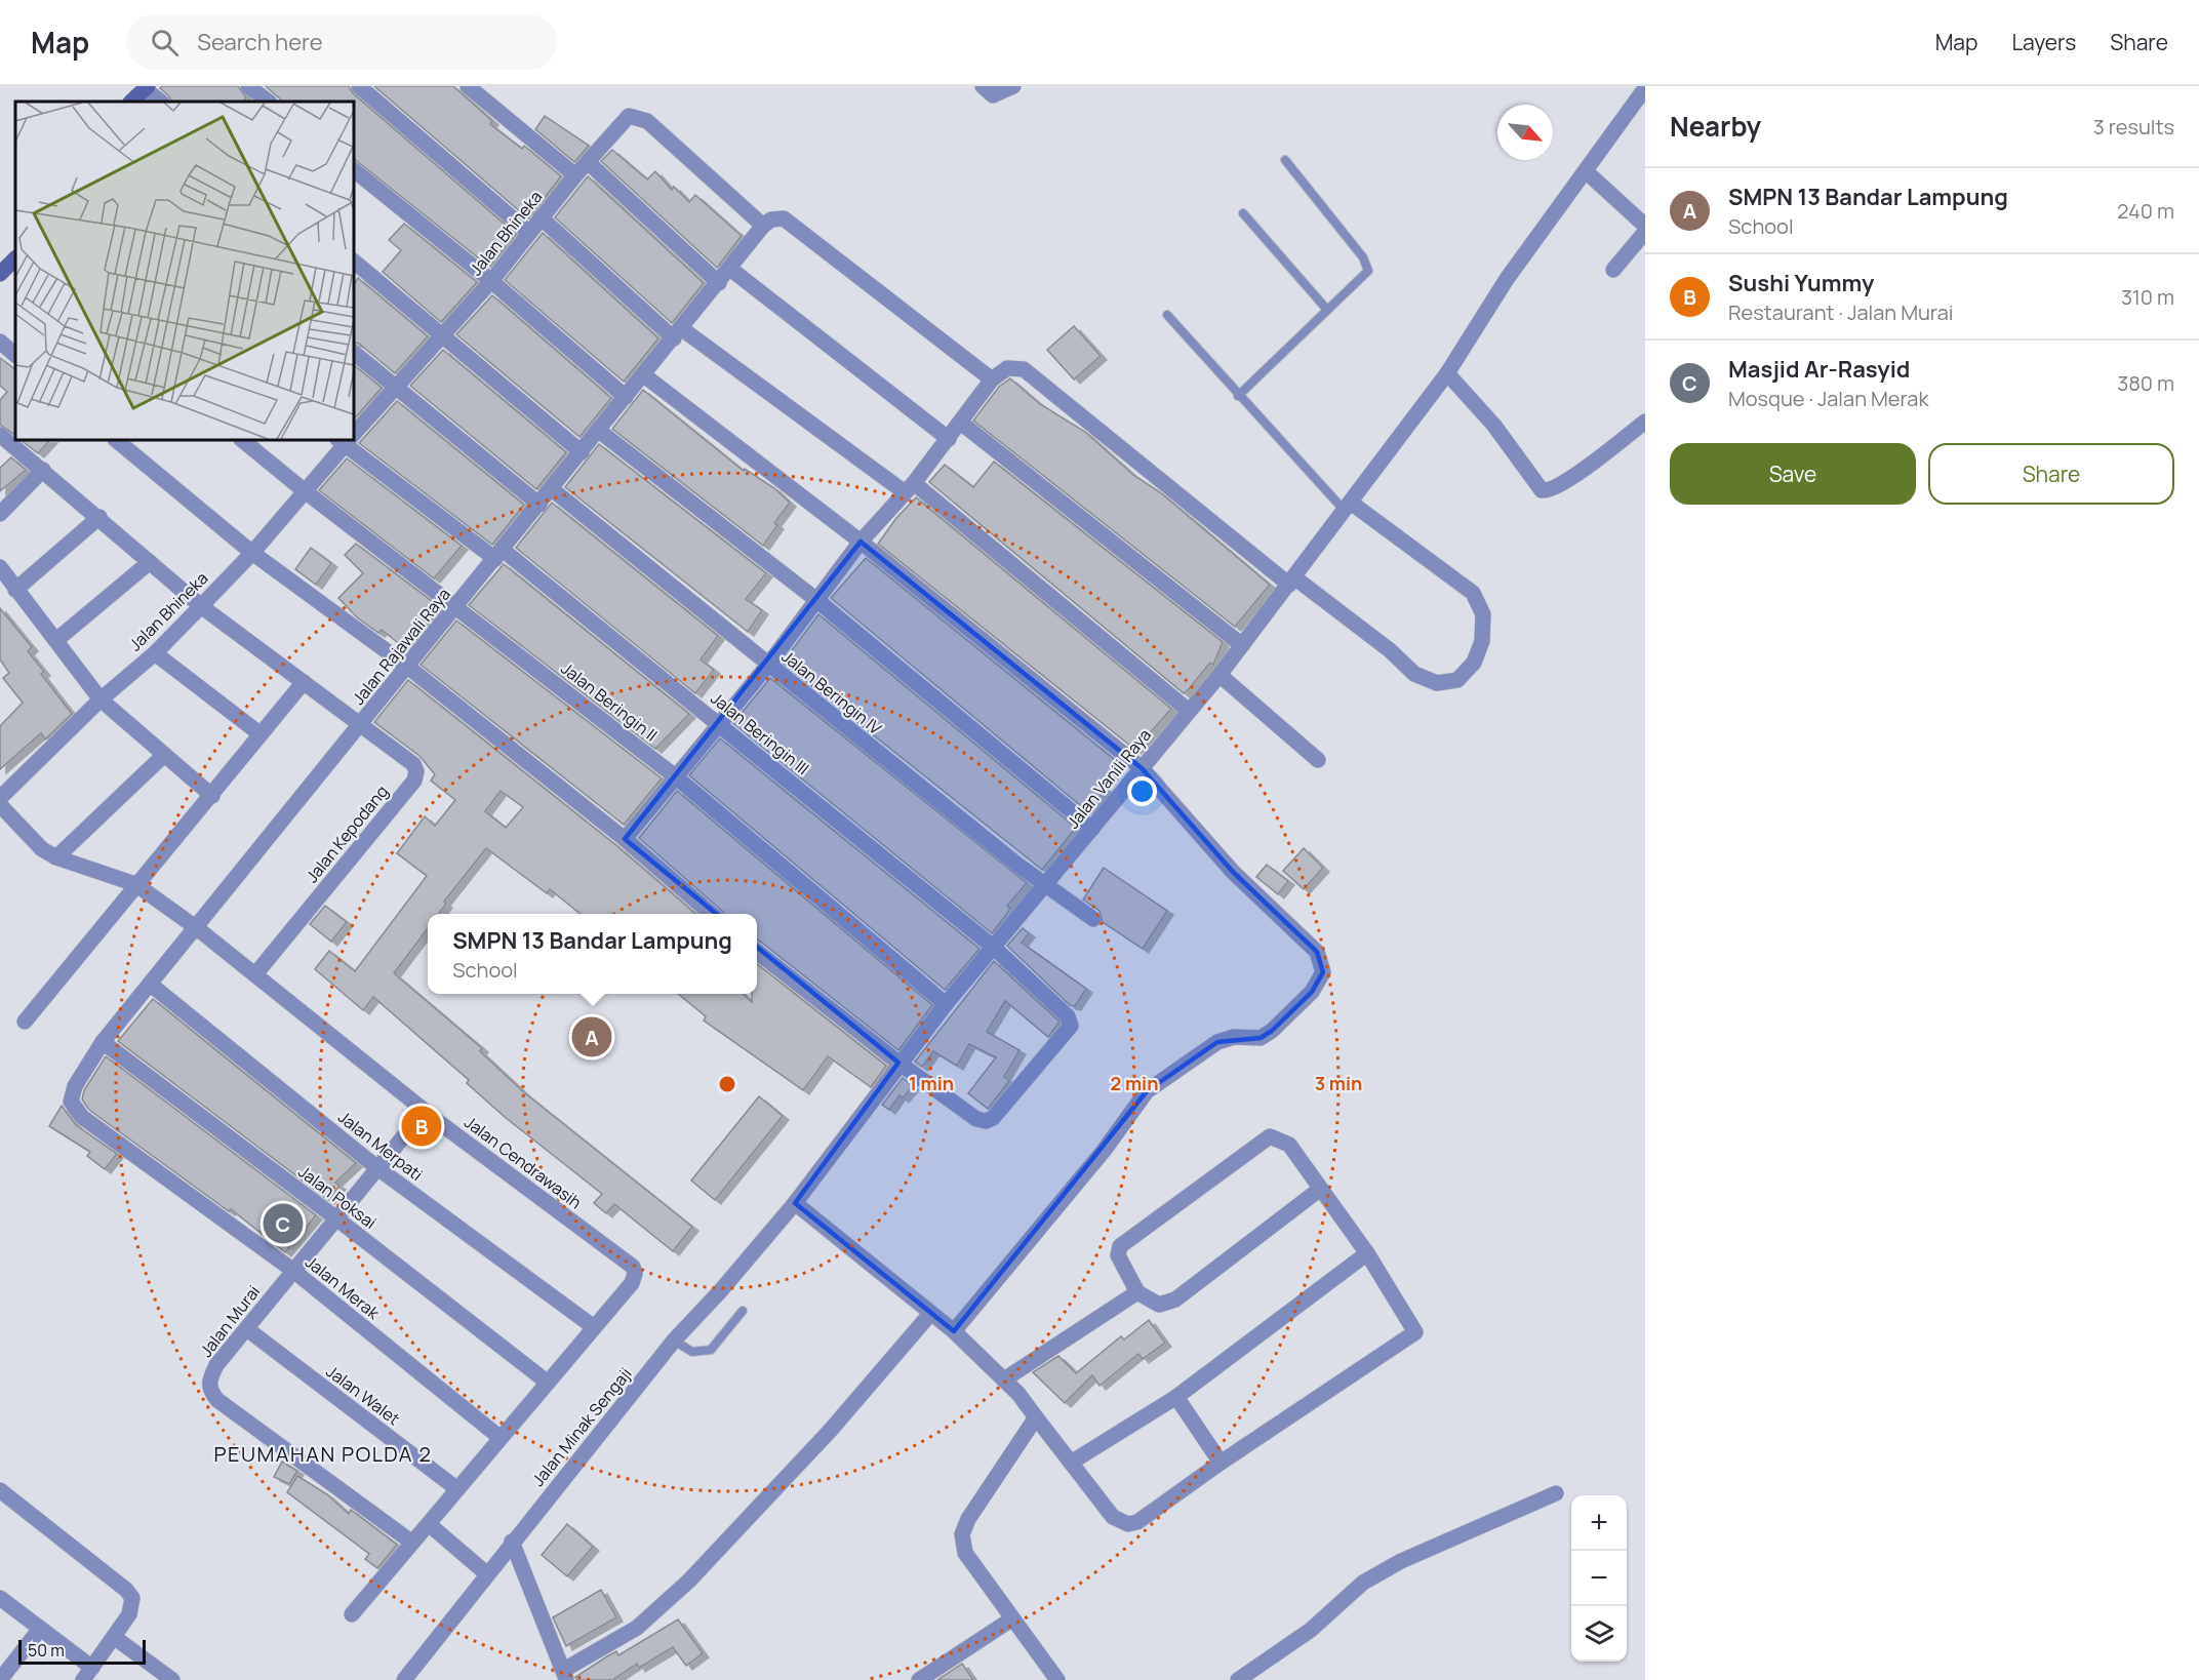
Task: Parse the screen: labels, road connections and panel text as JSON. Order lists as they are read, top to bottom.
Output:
{
  "streets": {
    "street": [
      "Jalan Bhineka",
      "Jalan Rajawali Raya",
      "Jalan Beringin IV",
      "Jalan Beringin II",
      "Jalan Beringin III",
      "Jalan Vanili Raya",
      "Jalan Kepodang",
      "Jalan Merpati",
      "Jalan Cendrawasih",
      "Jalan Poksai",
      "Jalan Merak",
      "Jalan Murai",
      "Jalan Walet",
      "Jalan Minak Sengaji"
    ]
  },
  "crossings": [
    ["Jalan Bhineka", "Jalan Rajawali Raya"],
    ["Jalan Bhineka", "Jalan Beringin II"],
    ["Jalan Bhineka", "Jalan Kepodang"],
    ["Jalan Rajawali Raya", "Jalan Beringin IV"],
    ["Jalan Rajawali Raya", "Jalan Beringin II"],
    ["Jalan Rajawali Raya", "Jalan Beringin III"],
    ["Jalan Rajawali Raya", "Jalan Kepodang"],
    ["Jalan Rajawali Raya", "Jalan Merpati"],
    ["Jalan Rajawali Raya", "Jalan Cendrawasih"],
    ["Jalan Rajawali Raya", "Jalan Poksai"],
    ["Jalan Rajawali Raya", "Jalan Merak"],
    ["Jalan Beringin IV", "Jalan Vanili Raya"],
    ["Jalan Beringin II", "Jalan Vanili Raya"],
    ["Jalan Beringin III", "Jalan Vanili Raya"],
    ["Jalan Vanili Raya", "Jalan Minak Sengaji"],
    ["Jalan Kepodang", "Jalan Cendrawasih"],
    ["Jalan Merpati", "Jalan Cendrawasih"],
    ["Jalan Merpati", "Jalan Murai"],
    ["Jalan Cendrawasih", "Jalan Poksai"],
    ["Jalan Cendrawasih", "Jalan Merak"],
    ["Jalan Cendrawasih", "Jalan Murai"],
    ["Jalan Cendrawasih", "Jalan Walet"],
    ["Jalan Poksai", "Jalan Murai"],
    ["Jalan Merak", "Jalan Murai"],
    ["Jalan Murai", "Jalan Walet"]
  ],
  "districts": ["PEUMAHAN POLDA 2"],
  "scale_bar": "50 m",
  "north": "bottom right",
  "page": {
    "header": "Map",
    "search": "Search here",
    "nav": ["Map", "Layers", "Share"],
    "heading": ["Nearby", "3 results"],
    "list": [
      {
        "mark": "A",
        "name": "SMPN 13 Bandar Lampung",
        "note": "School",
        "value": "240 m"
      },
      {
        "mark": "B",
        "name": "Sushi Yummy",
        "note": "Restaurant · Jalan Murai",
        "value": "310 m"
      },
      {
        "mark": "C",
        "name": "Masjid Ar-Rasyid",
        "note": "Mosque · Jalan Merak",
        "value": "380 m"
      }
    ],
    "buttons": ["Save", "Share"],
    "popup": ["SMPN 13 Bandar Lampung", "School"],
    "pins": ["A", "B", "C"],
    "map_buttons": ["+", "−"],
    "scale": "50 m"
  },
  "rings": ["1 min", "2 min", "3 min"]
}
